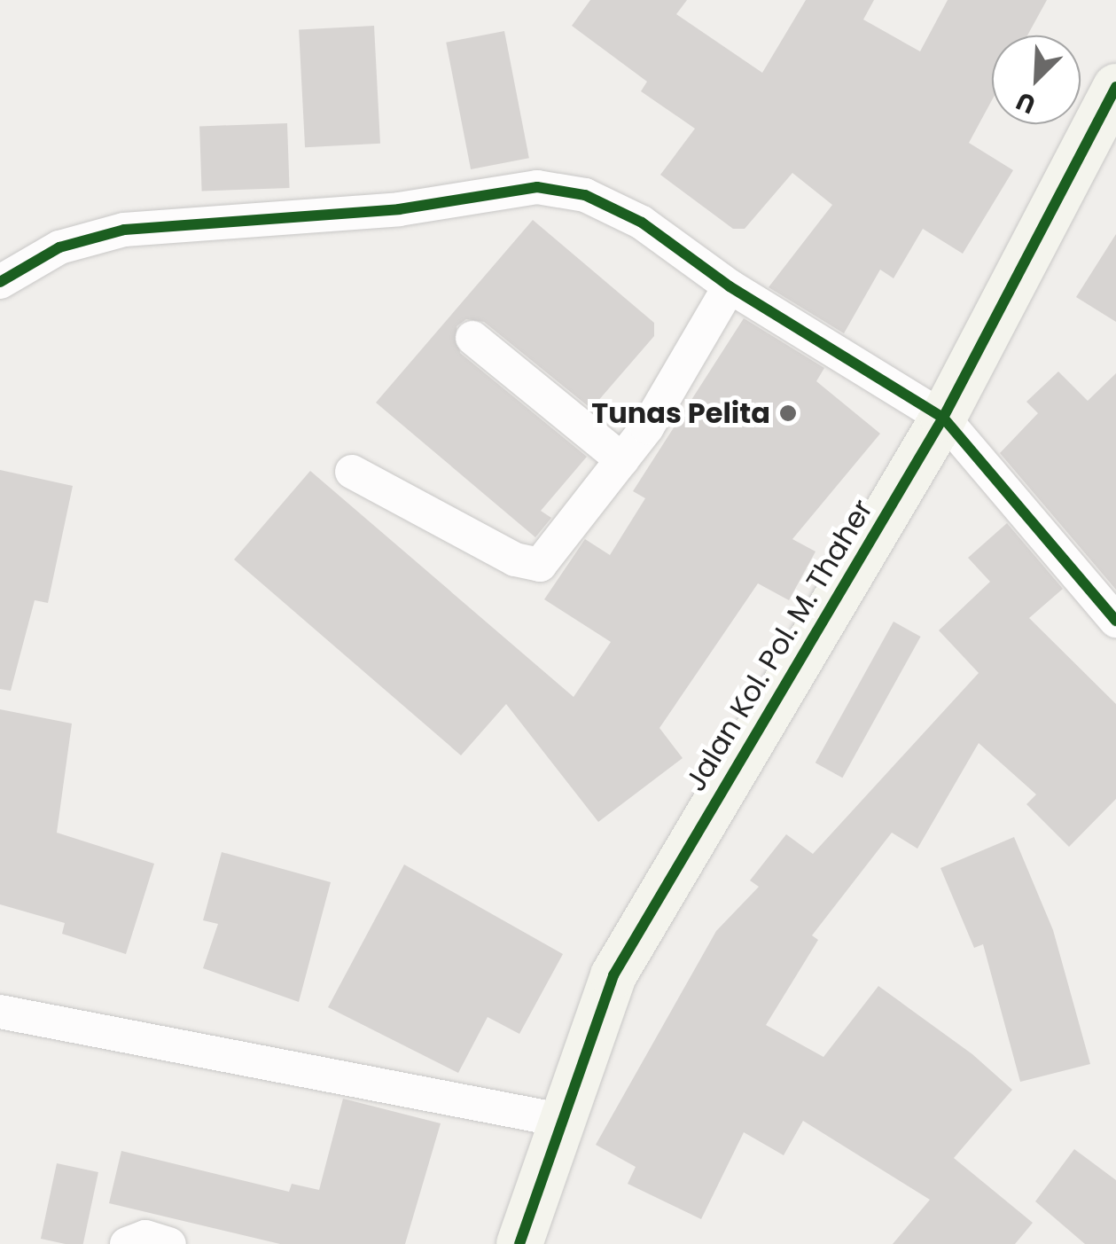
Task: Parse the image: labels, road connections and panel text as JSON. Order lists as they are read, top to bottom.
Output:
{
  "streets": {
    "street": ["Jalan Kol. Pol. M. Thaher"]
  },
  "places": ["Tunas Pelita"],
  "north": "bottom left"
}
